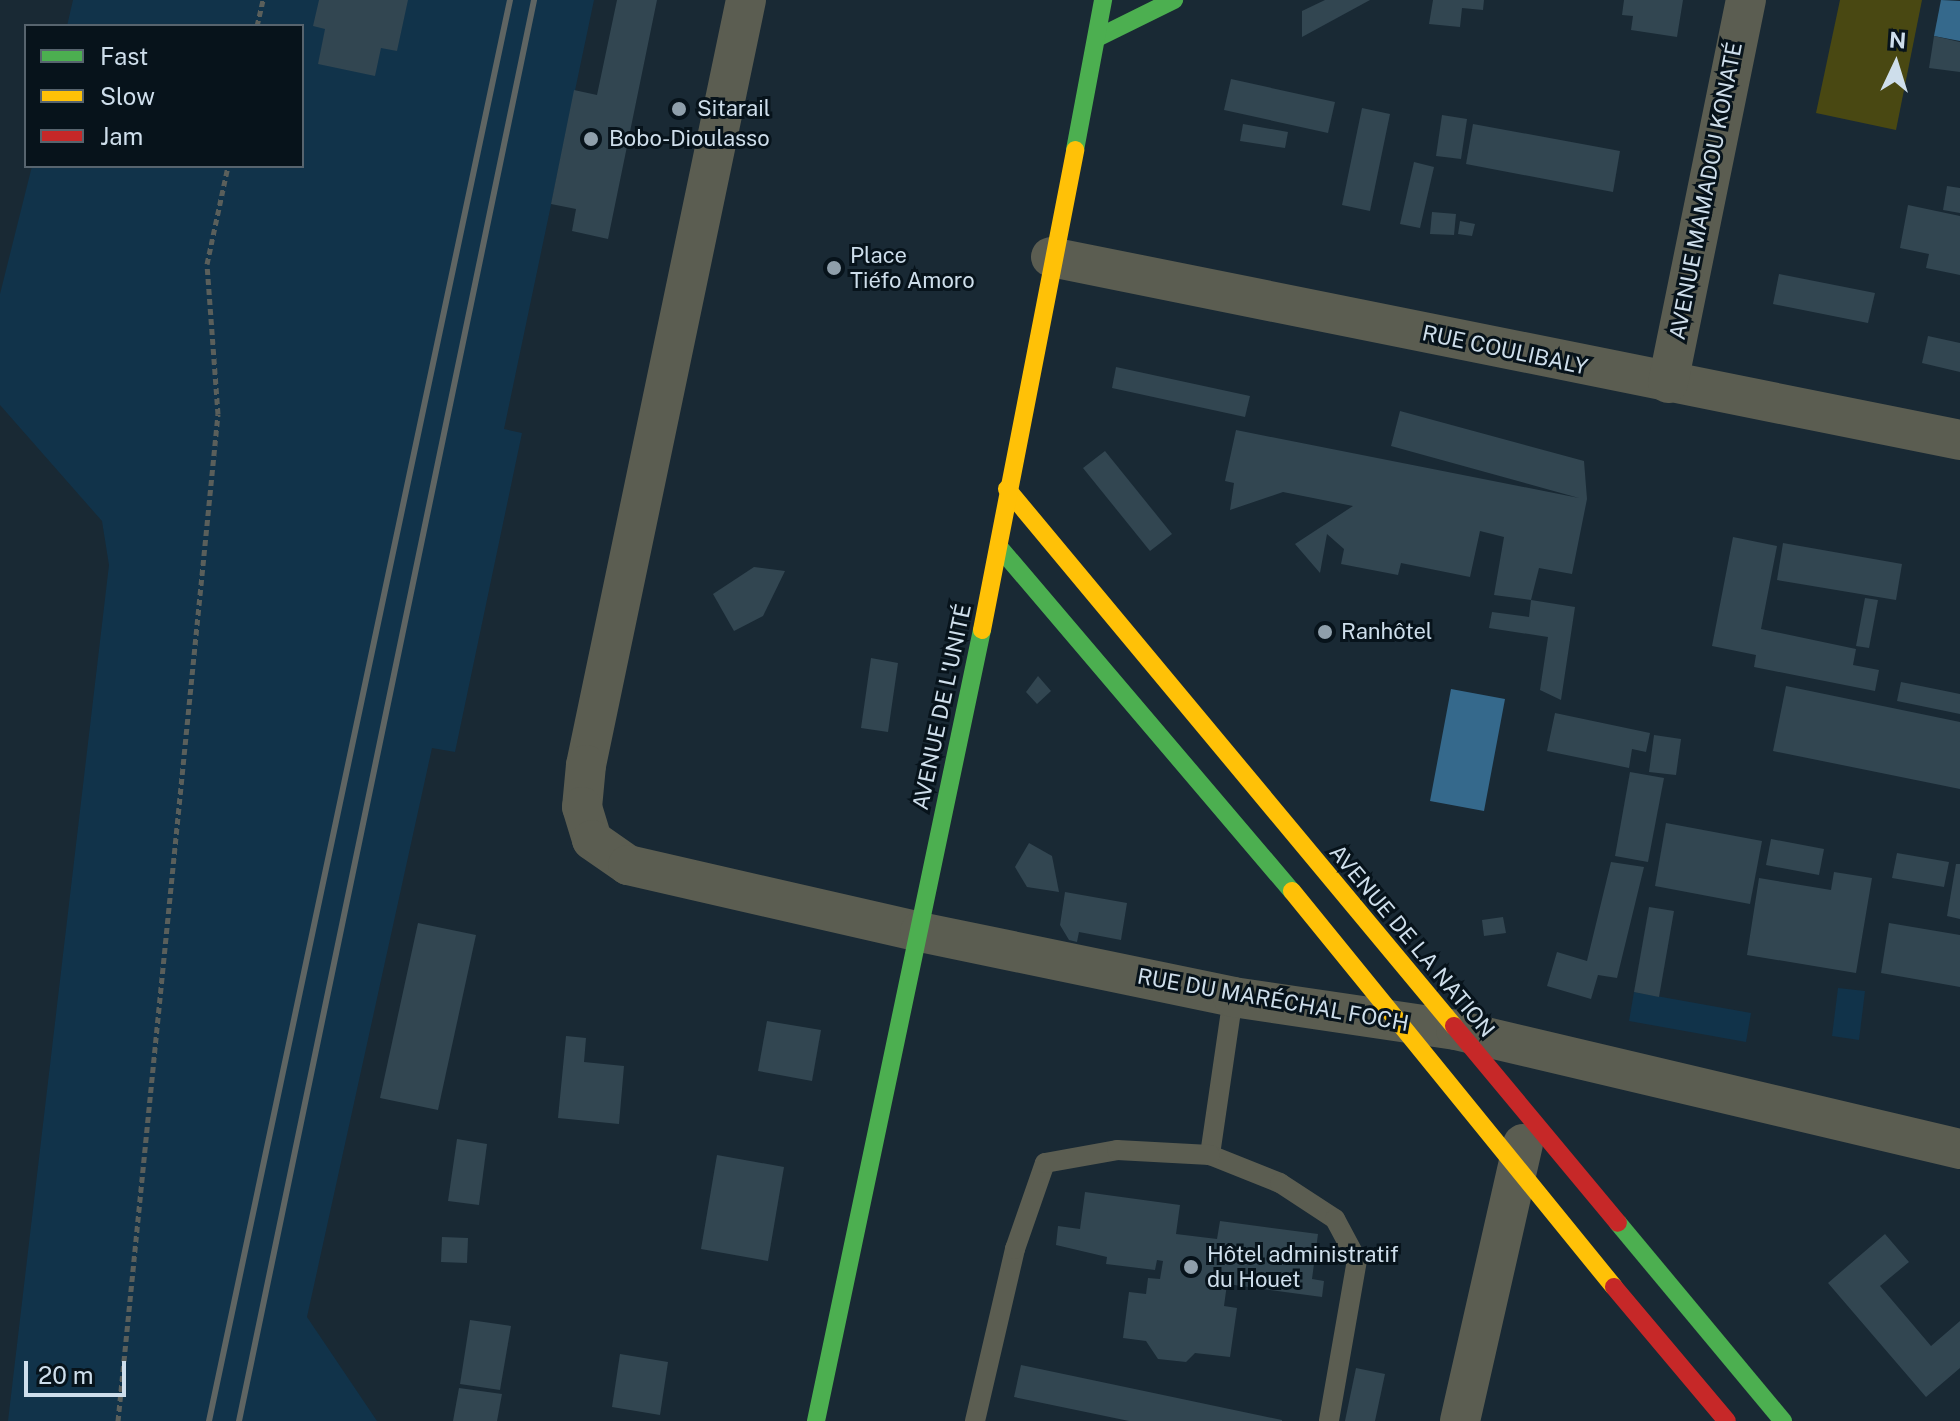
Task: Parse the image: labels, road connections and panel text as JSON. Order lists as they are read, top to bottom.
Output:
{
  "streets": {
    "main road": ["AVENUE DE L'UNITÉ", "AVENUE DE LA NATION"],
    "street": ["AVENUE MAMADOU KONATÉ", "RUE COULIBALY", "RUE DU MARÉCHAL FOCH"]
  },
  "crossings": [
    ["AVENUE MAMADOU KONATÉ", "RUE COULIBALY"],
    ["RUE COULIBALY", "AVENUE DE L'UNITÉ"],
    ["AVENUE DE L'UNITÉ", "AVENUE DE LA NATION"],
    ["AVENUE DE L'UNITÉ", "RUE DU MARÉCHAL FOCH"],
    ["AVENUE DE LA NATION", "RUE DU MARÉCHAL FOCH"]
  ],
  "places": [
    "Sitarail",
    "Bobo-Dioulasso",
    "Place Tiéfo Amoro",
    "Ranhôtel",
    "Hôtel administratif du Houet"
  ],
  "legend": ["Fast", "Slow", "Jam"],
  "scale_bar": "20 m",
  "north": "top"
}
